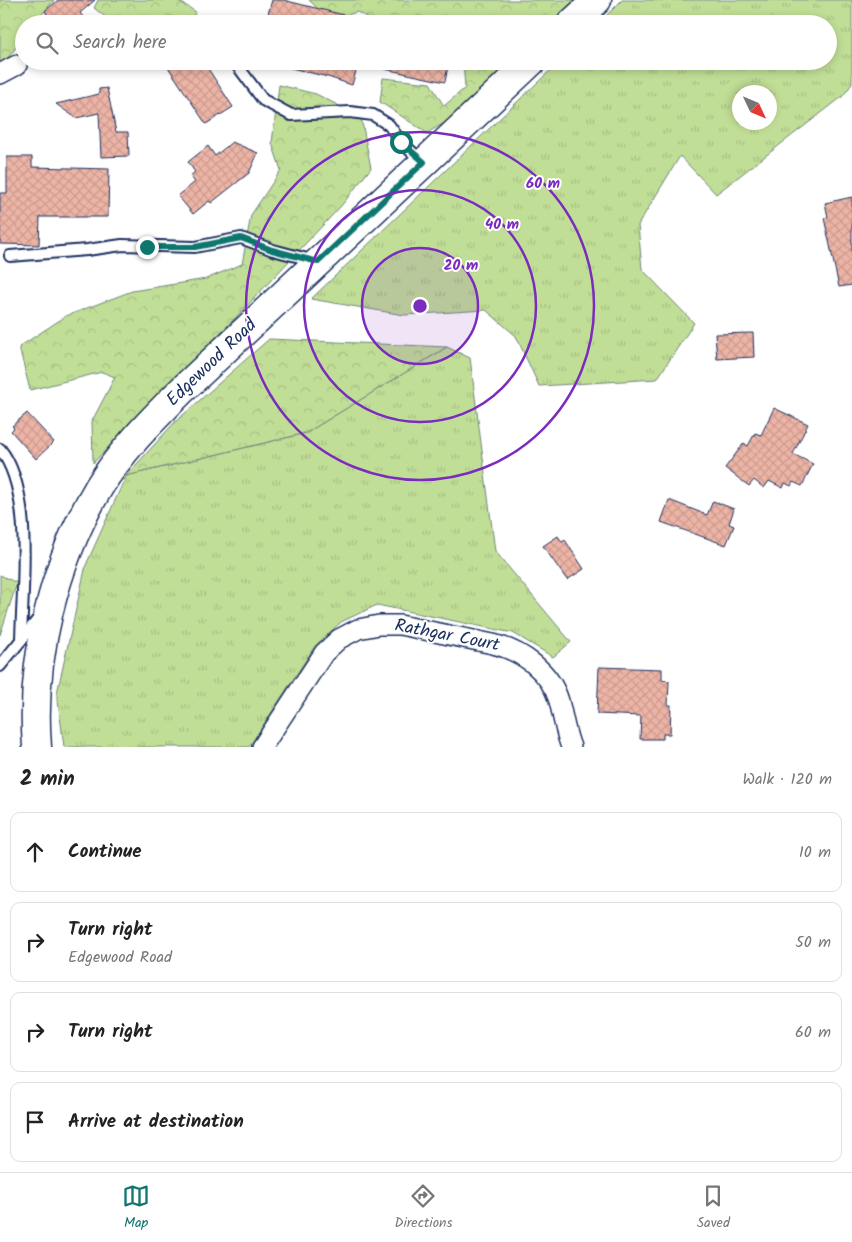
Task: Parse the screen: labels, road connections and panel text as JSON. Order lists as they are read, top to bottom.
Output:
{
  "streets": {
    "main road": ["Edgewood Road"],
    "street": ["Rathgar Court"]
  },
  "north": "bottom right",
  "page": {
    "search": "Search here",
    "heading": ["2 min", "Walk · 120 m"],
    "list": [
      ["Continue", "10 m"],
      ["Turn right", "Edgewood Road", "50 m"],
      ["Turn right", "60 m"],
      "Arrive at destination"
    ],
    "nav": ["Map", "Directions", "Saved"]
  },
  "rings": ["60 m", "40 m", "20 m"]
}
